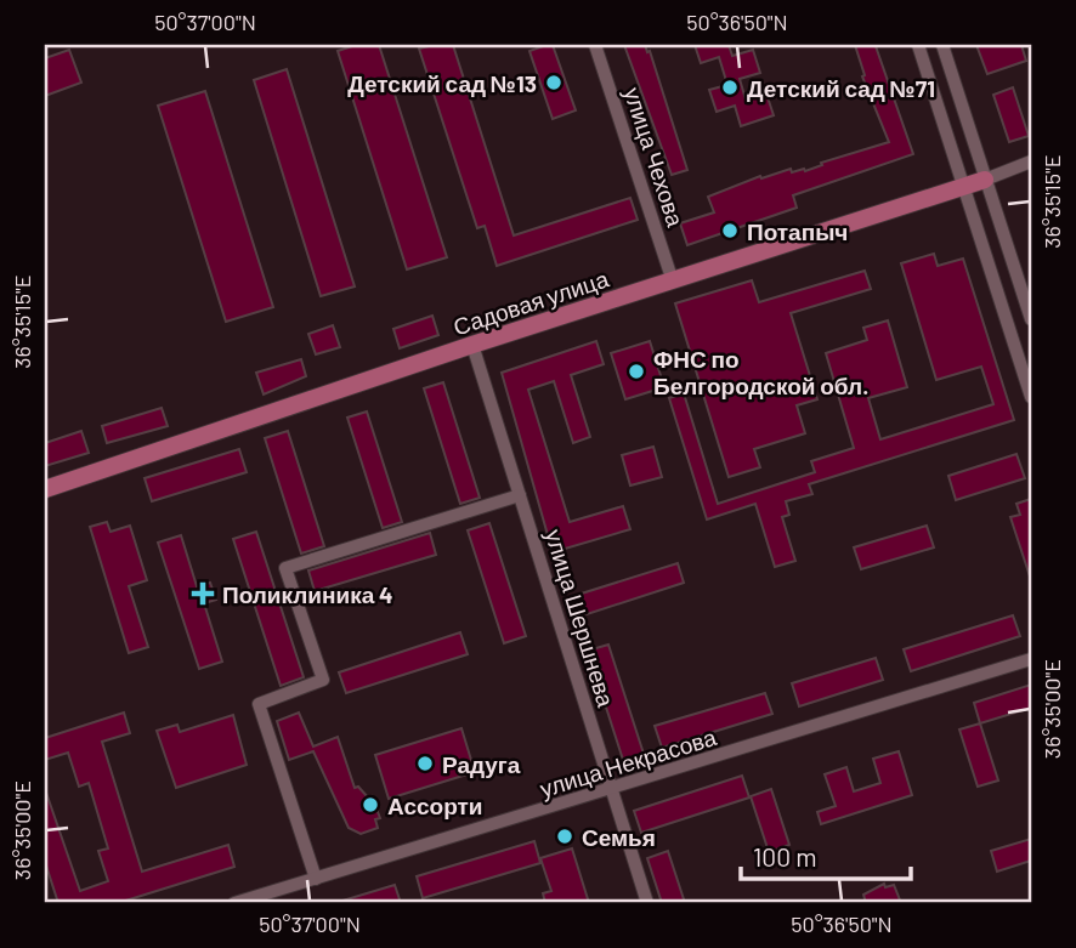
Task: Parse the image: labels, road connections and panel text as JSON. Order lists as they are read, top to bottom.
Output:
{
  "streets": {
    "main road": ["Садовая улица"],
    "street": ["улица Чехова", "улица Шершнева", "улица Некрасова"]
  },
  "crossings": [
    ["улица Чехова", "Садовая улица"],
    ["Садовая улица", "улица Шершнева"],
    ["улица Шершнева", "улица Некрасова"]
  ],
  "places": {
    "other": [
      "Детский сад №13",
      "Детский сад №71",
      "Потапыч",
      "ФНС по Белгородской обл.",
      "Радуга",
      "Ассорти",
      "Семья"
    ],
    "health": ["Поликлиника 4"]
  },
  "scale_bar": "100 m",
  "coordinates": [
    "50°37'00\"N",
    "50°36'50\"N",
    "36°35'15\"E",
    "36°35'00\"E"
  ]
}
